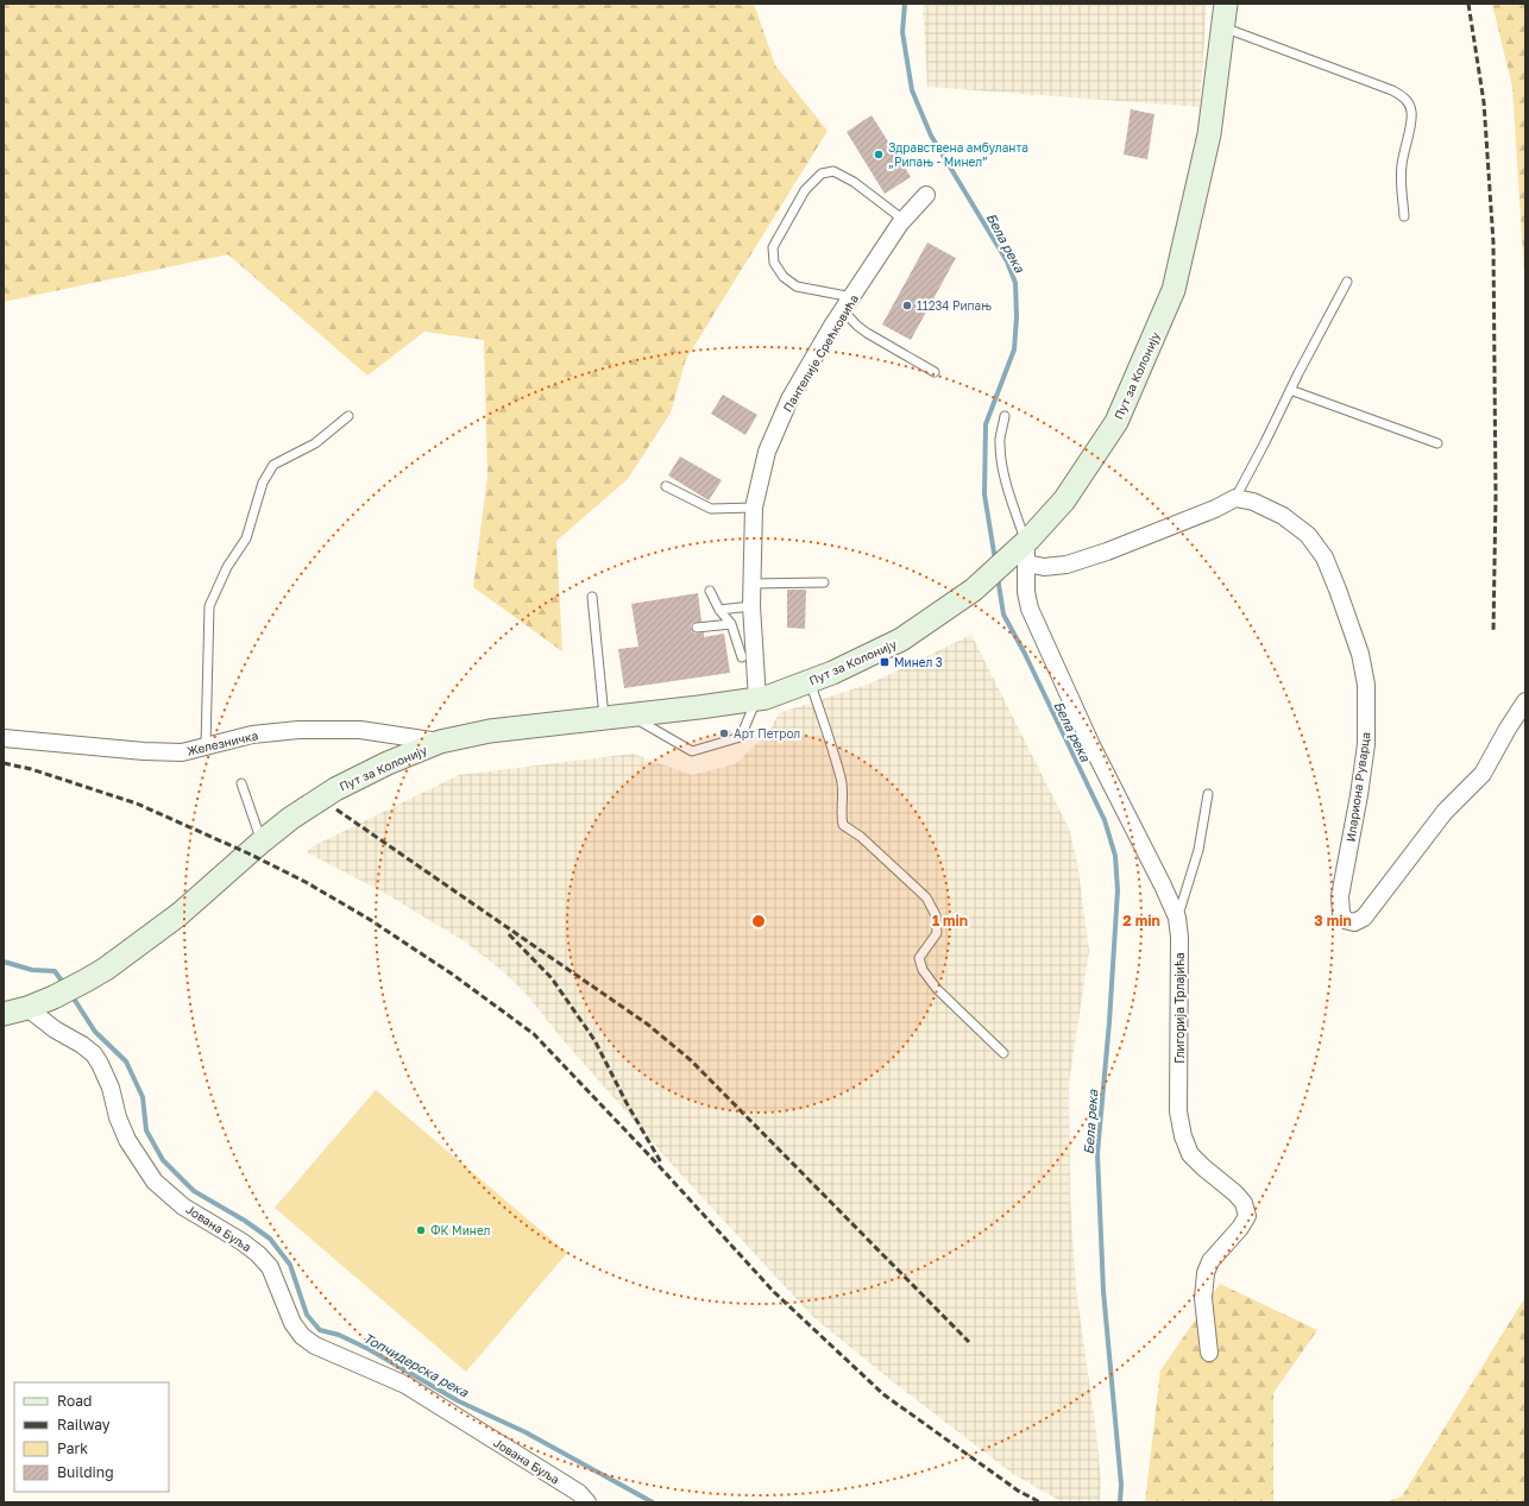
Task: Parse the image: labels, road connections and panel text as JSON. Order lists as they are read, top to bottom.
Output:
{
  "streets": {
    "street": [
      "Пантелије Срећковића",
      "Пут за Колонију",
      "Железничка",
      "Илариона Руварца",
      "Глигорија Трлајића",
      "Јована Буља"
    ]
  },
  "crossings": [
    ["Пантелије Срећковића", "Пут за Колонију"],
    ["Пут за Колонију", "Железничка"],
    ["Пут за Колонију", "Глигорија Трлајића"],
    ["Пут за Колонију", "Јована Буља"]
  ],
  "water": ["Бела река", "Топчидерска река"],
  "places": {
    "other": [
      "Здравствена амбуланта „Рипањ - Минел”",
      "11234 Рипањ",
      "Арт Петрол",
      "ФК Минел"
    ],
    "transit": ["Минел 3"]
  },
  "legend": [
    "Road",
    "Railway",
    "Park",
    "Building"
  ],
  "rings": ["1 min", "2 min", "3 min"]
}
